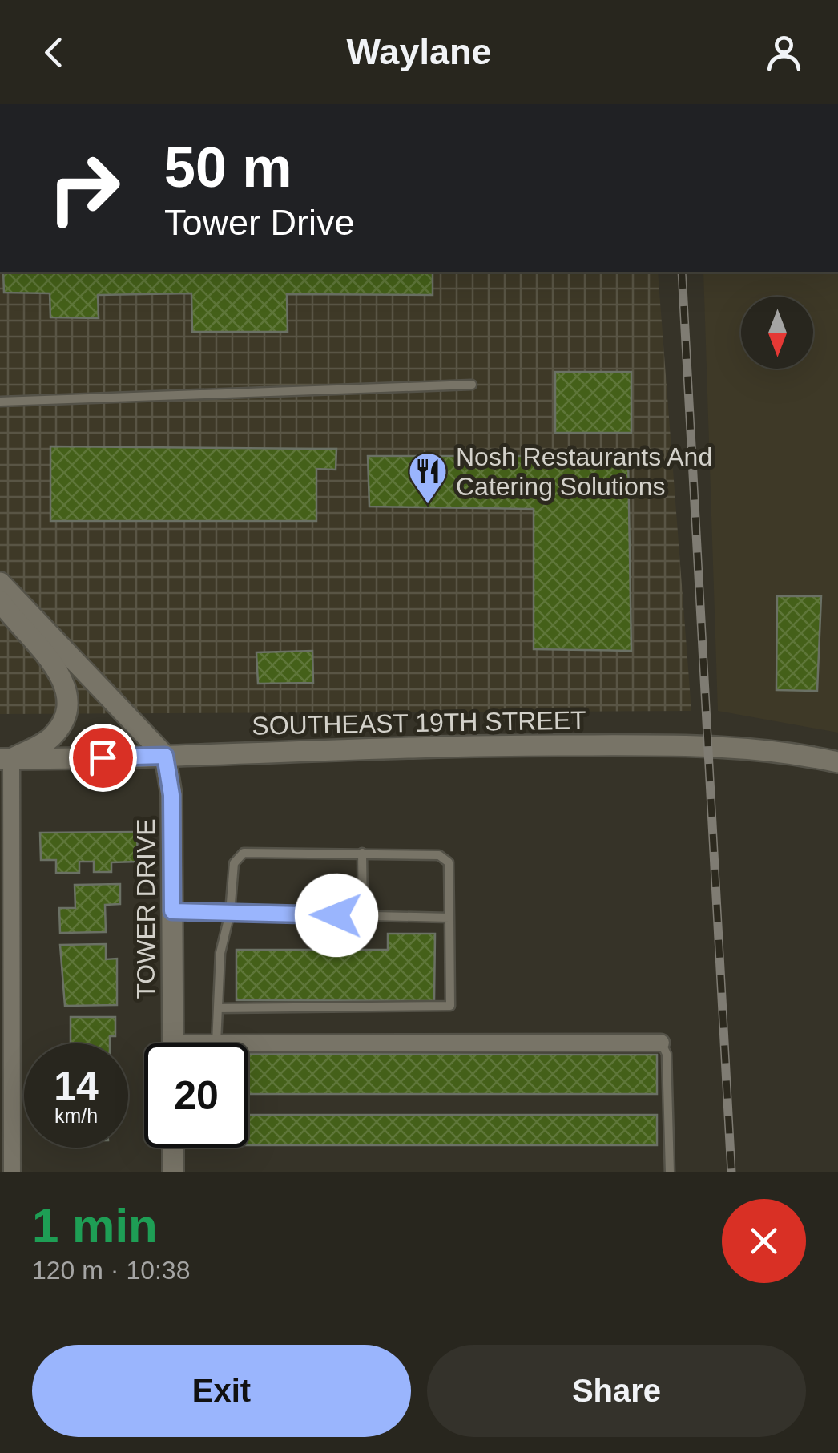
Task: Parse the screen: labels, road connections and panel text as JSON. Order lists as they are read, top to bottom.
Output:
{
  "streets": {
    "main road": ["SOUTHEAST 19TH STREET", "TOWER DRIVE"]
  },
  "crossings": [
    ["SOUTHEAST 19TH STREET", "TOWER DRIVE"]
  ],
  "places": {
    "restaurant": ["Nosh Restaurants And Catering Solutions"]
  },
  "north": "bottom",
  "page": {
    "header": "Waylane",
    "turn": ["50 m", "Tower Drive"],
    "speed": "14 km/h",
    "limit": "20",
    "heading": ["1 min", "120 m · 10:38"],
    "buttons": ["Exit", "Share"]
  }
}
